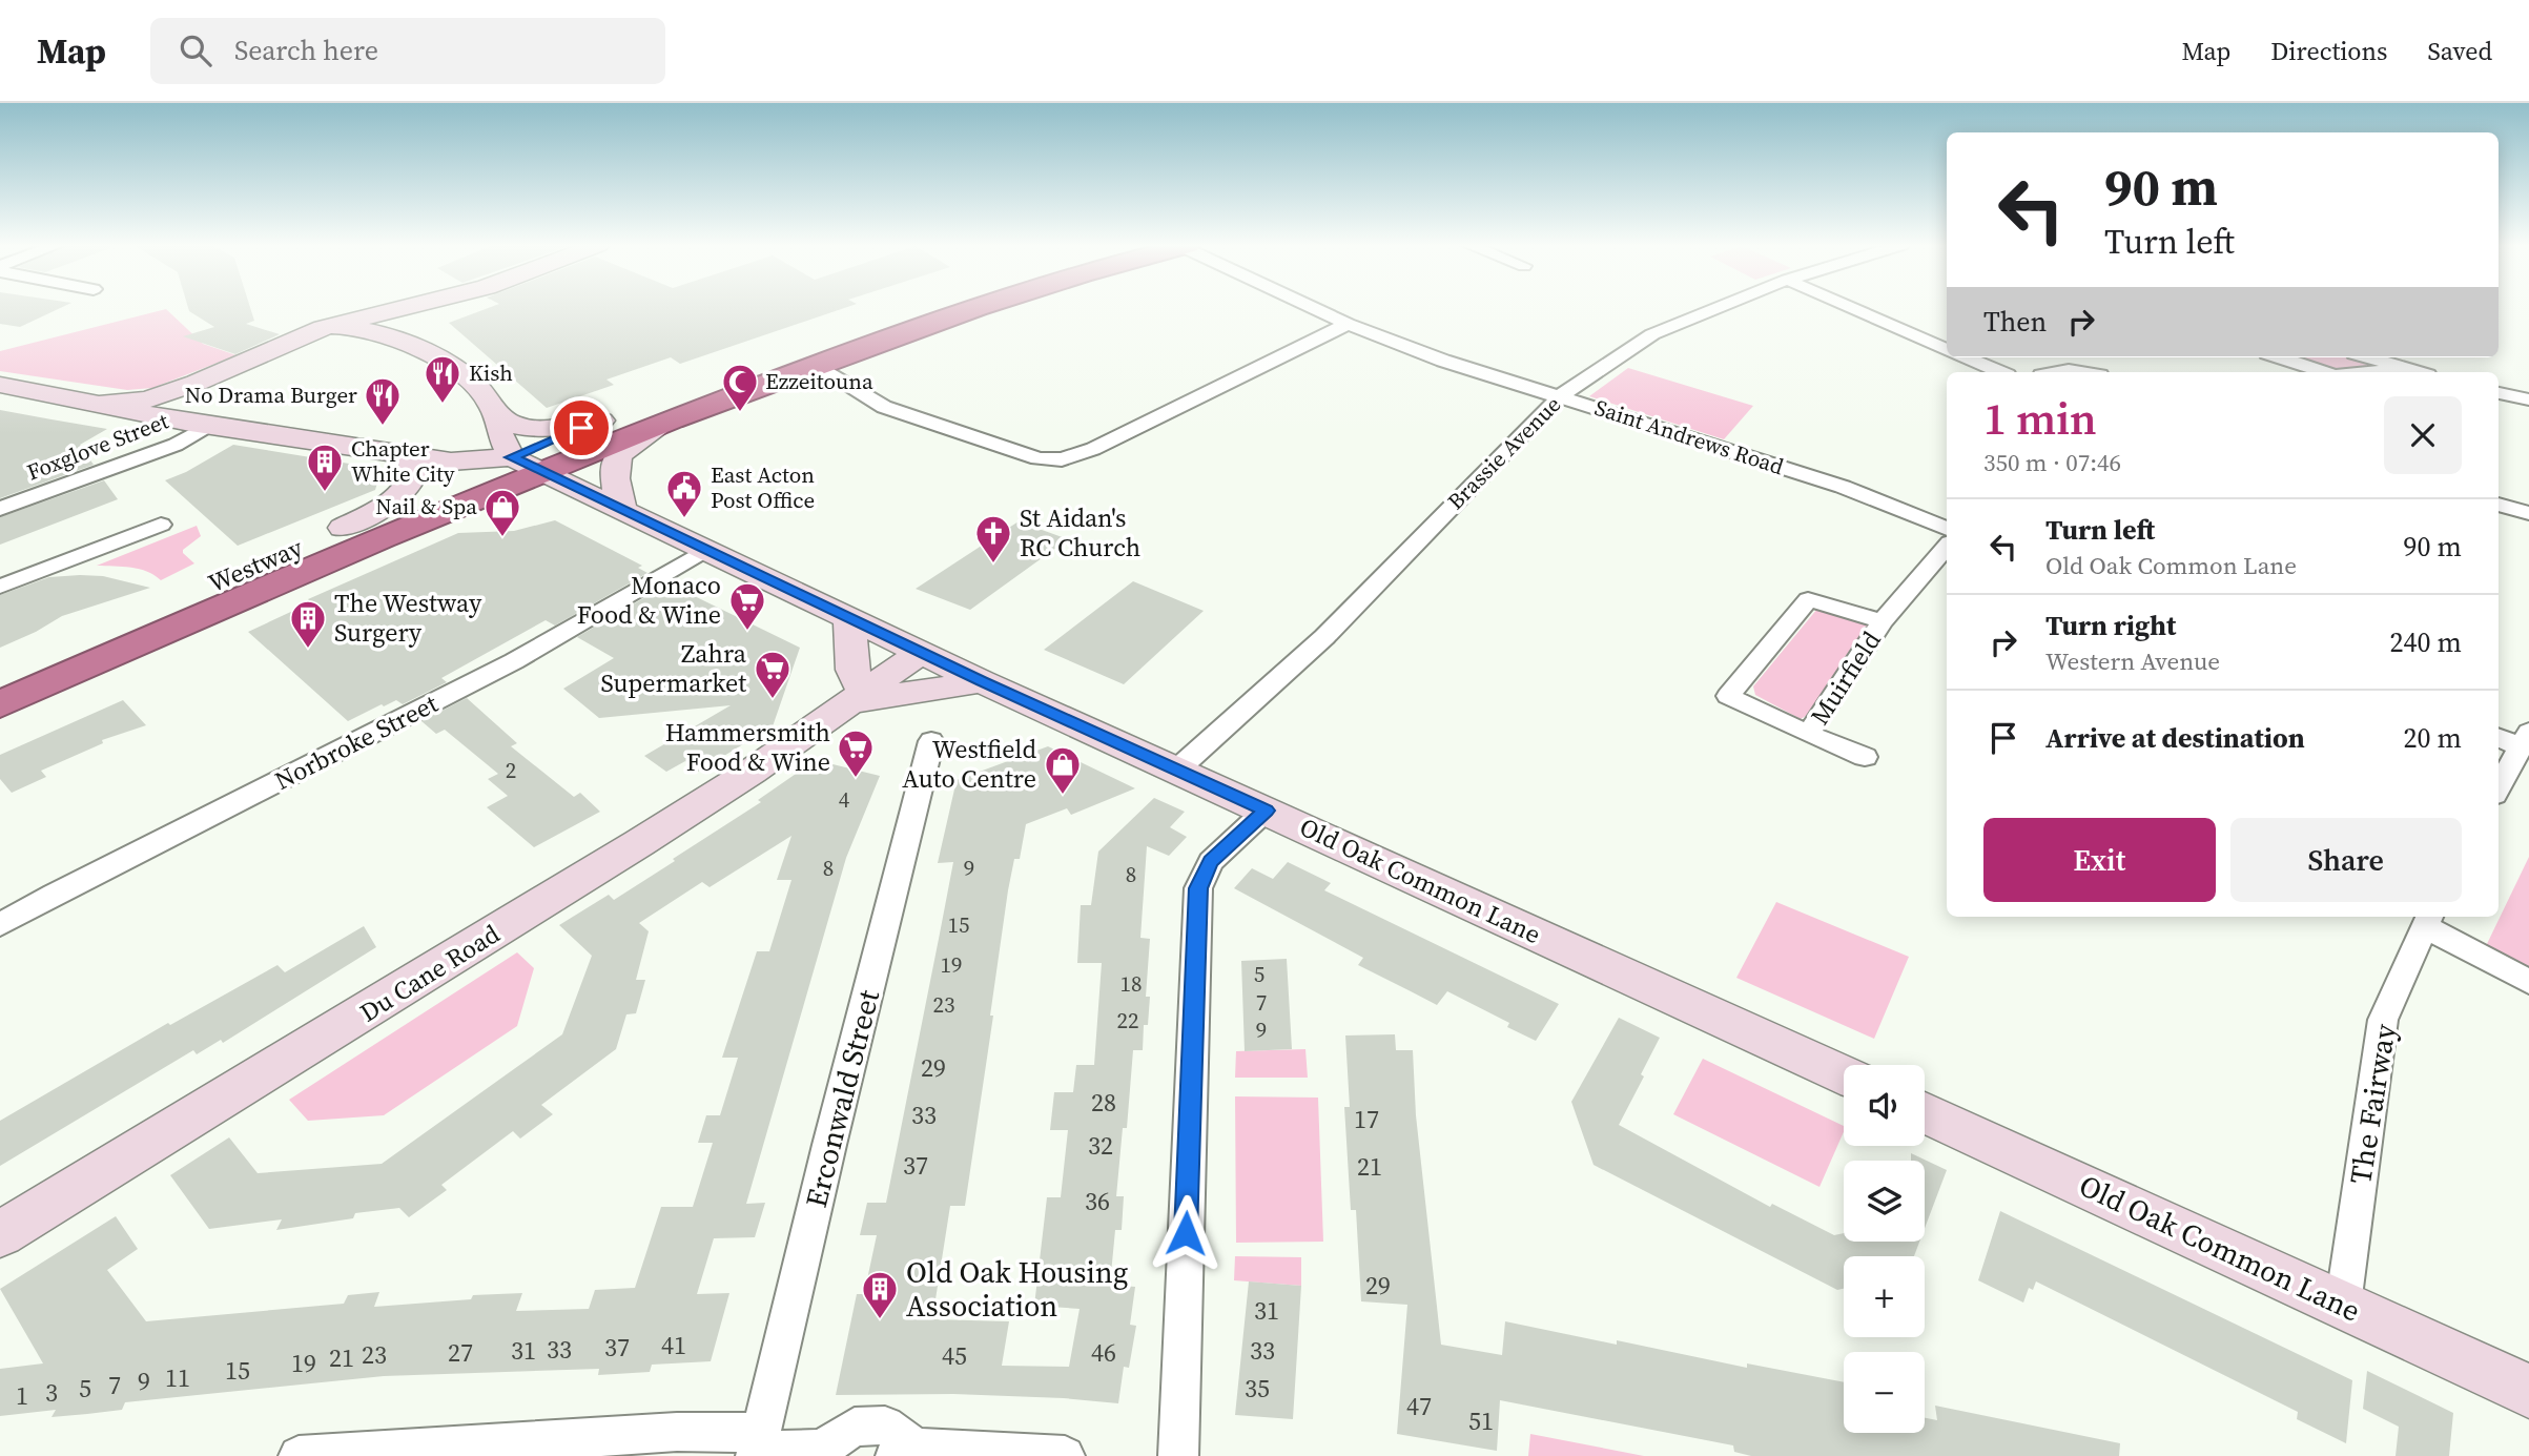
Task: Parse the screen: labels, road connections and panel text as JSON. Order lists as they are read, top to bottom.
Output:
{
  "streets": {
    "highway": ["Westway"],
    "street": [
      "Saint Andrews Road",
      "Foxglove Street",
      "Brassie Avenue",
      "Muirfield",
      "Norbroke Street",
      "Old Oak Common Lane",
      "Du Cane Road",
      "Erconwald Street",
      "The Fairway"
    ]
  },
  "crossings": [
    ["Saint Andrews Road", "Brassie Avenue"],
    ["Brassie Avenue", "Old Oak Common Lane"],
    ["Westway", "Old Oak Common Lane"],
    ["Norbroke Street", "Old Oak Common Lane"],
    ["Old Oak Common Lane", "Du Cane Road"],
    ["Old Oak Common Lane", "The Fairway"]
  ],
  "places": {
    "restaurant": ["Kish", "No Drama Burger"],
    "mosque": ["Ezzeitouna"],
    "building": ["Chapter White City", "The Westway Surgery", "Old Oak Housing Association"],
    "public building": ["East Acton Post Office"],
    "shop": ["Nail & Spa", "Westfield Auto Centre"],
    "church": ["St Aidan's RC Church"],
    "supermarket": ["Monaco Food & Wine", "Zahra Supermarket", "Hammersmith Food & Wine"]
  },
  "house_numbers": [
    "2",
    "4",
    "8",
    "9",
    "8",
    "15",
    "19",
    "5",
    "18",
    "7",
    "23",
    "22",
    "9",
    "29",
    "28",
    "33",
    "17",
    "32",
    "37",
    "21",
    "36",
    "29",
    "31",
    "41",
    "37",
    "33",
    "31",
    "33",
    "27",
    "46",
    "23",
    "45",
    "21",
    "19",
    "15",
    "11",
    "9",
    "7",
    "5",
    "35",
    "3",
    "1",
    "47",
    "51"
  ],
  "page": {
    "header": "Map",
    "search": "Search here",
    "nav": ["Map", "Directions", "Saved"],
    "turn": ["90 m", "Turn left"],
    "then": "Then",
    "heading": ["1 min", "350 m · 07:46"],
    "list": [
      {
        "name": "Turn left",
        "note": "Old Oak Common Lane",
        "value": "90 m"
      },
      {
        "name": "Turn right",
        "note": "Western Avenue",
        "value": "240 m"
      },
      {
        "name": "Arrive at destination",
        "value": "20 m"
      }
    ],
    "buttons": ["Exit", "Share"],
    "map_buttons": ["+", "−"]
  }
}
